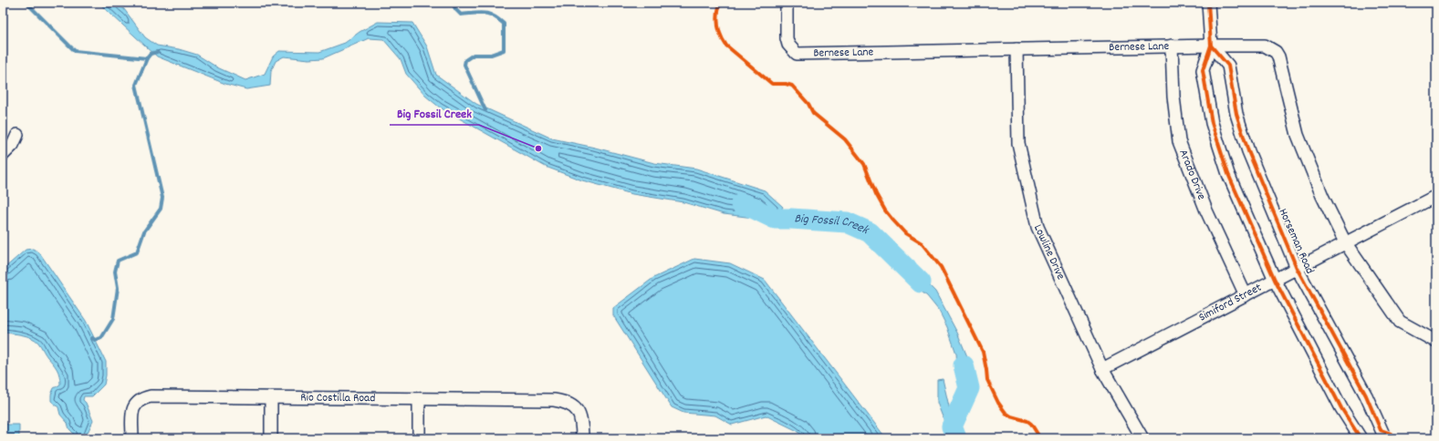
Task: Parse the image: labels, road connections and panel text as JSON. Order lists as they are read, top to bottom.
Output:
{
  "streets": {
    "street": [
      "Bernese Lane",
      "Arado Drive",
      "Horseman Road",
      "Lowline Drive",
      "Simiford Street",
      "Rio Costilla Road"
    ]
  },
  "crossings": [
    ["Bernese Lane", "Arado Drive"],
    ["Bernese Lane", "Horseman Road"],
    ["Bernese Lane", "Lowline Drive"],
    ["Bernese Lane", "Simiford Street"],
    ["Arado Drive", "Simiford Street"],
    ["Horseman Road", "Simiford Street"],
    ["Lowline Drive", "Simiford Street"]
  ],
  "water": ["Big Fossil Creek"],
  "places": ["Big Fossil Creek"]
}
